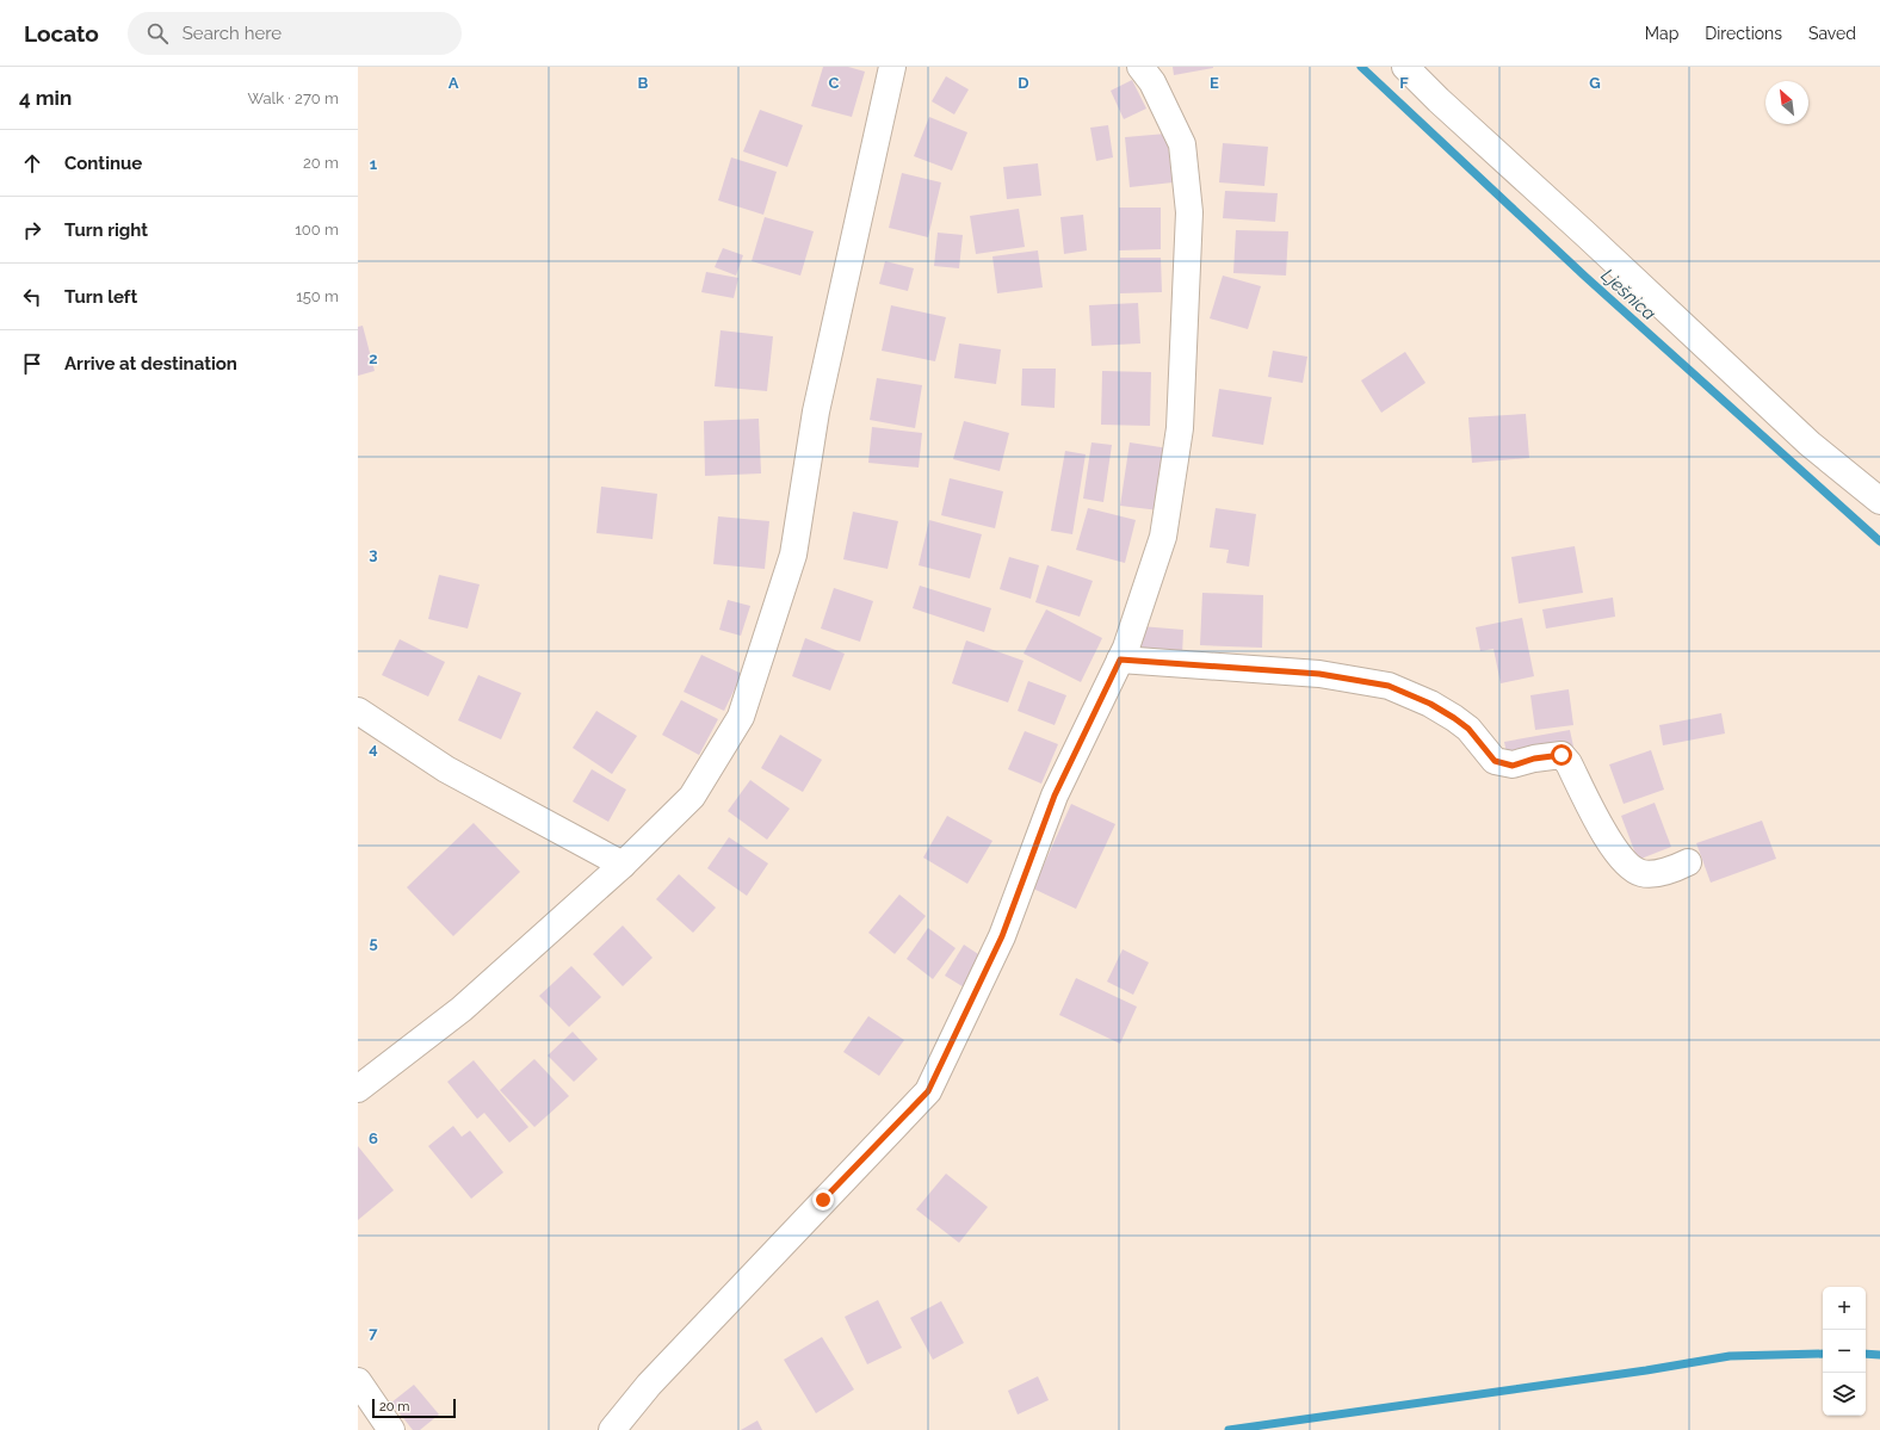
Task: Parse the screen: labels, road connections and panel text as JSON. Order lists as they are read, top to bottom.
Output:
{
  "water": ["Lješnica"],
  "scale_bar": "20 m",
  "north": "top left",
  "page": {
    "header": "Locato",
    "search": "Search here",
    "nav": ["Map", "Directions", "Saved"],
    "heading": ["4 min", "Walk · 270 m"],
    "list": [
      ["Continue", "20 m"],
      ["Turn right", "100 m"],
      ["Turn left", "150 m"],
      "Arrive at destination"
    ],
    "map_buttons": ["+", "−"],
    "scale": "20 m"
  },
  "grid": {
    "columns": [
      "A",
      "B",
      "C",
      "D",
      "E",
      "F",
      "G"
    ],
    "rows": [
      "1",
      "2",
      "3",
      "4",
      "5",
      "6",
      "7"
    ]
  }
}
